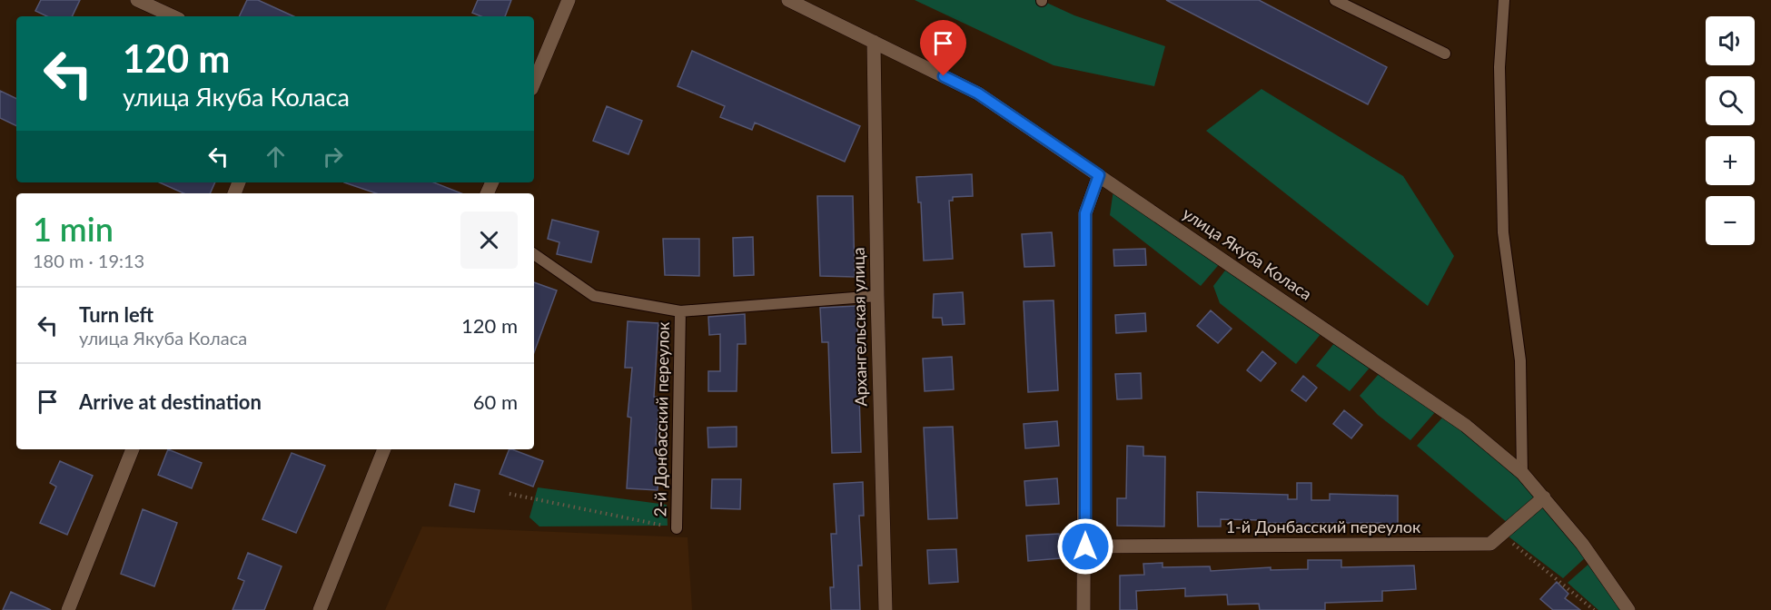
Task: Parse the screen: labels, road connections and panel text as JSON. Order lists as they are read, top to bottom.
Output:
{
  "streets": {
    "street": ["улица Якуба Коласа", "Архангельская улица", "1-й Донбасский переулок"],
    "lane": ["2-й Донбасский переулок"]
  },
  "crossings": [
    ["улица Якуба Коласа", "Архангельская улица"],
    ["Архангельская улица", "2-й Донбасский переулок"]
  ],
  "page": {
    "map_buttons": ["+", "−"],
    "turn": ["120 m", "улица Якуба Коласа"],
    "heading": ["1 min", "180 m · 19:13"],
    "list": [
      {
        "name": "Turn left",
        "note": "улица Якуба Коласа",
        "value": "120 m"
      },
      {
        "name": "Arrive at destination",
        "value": "60 m"
      }
    ]
  }
}
